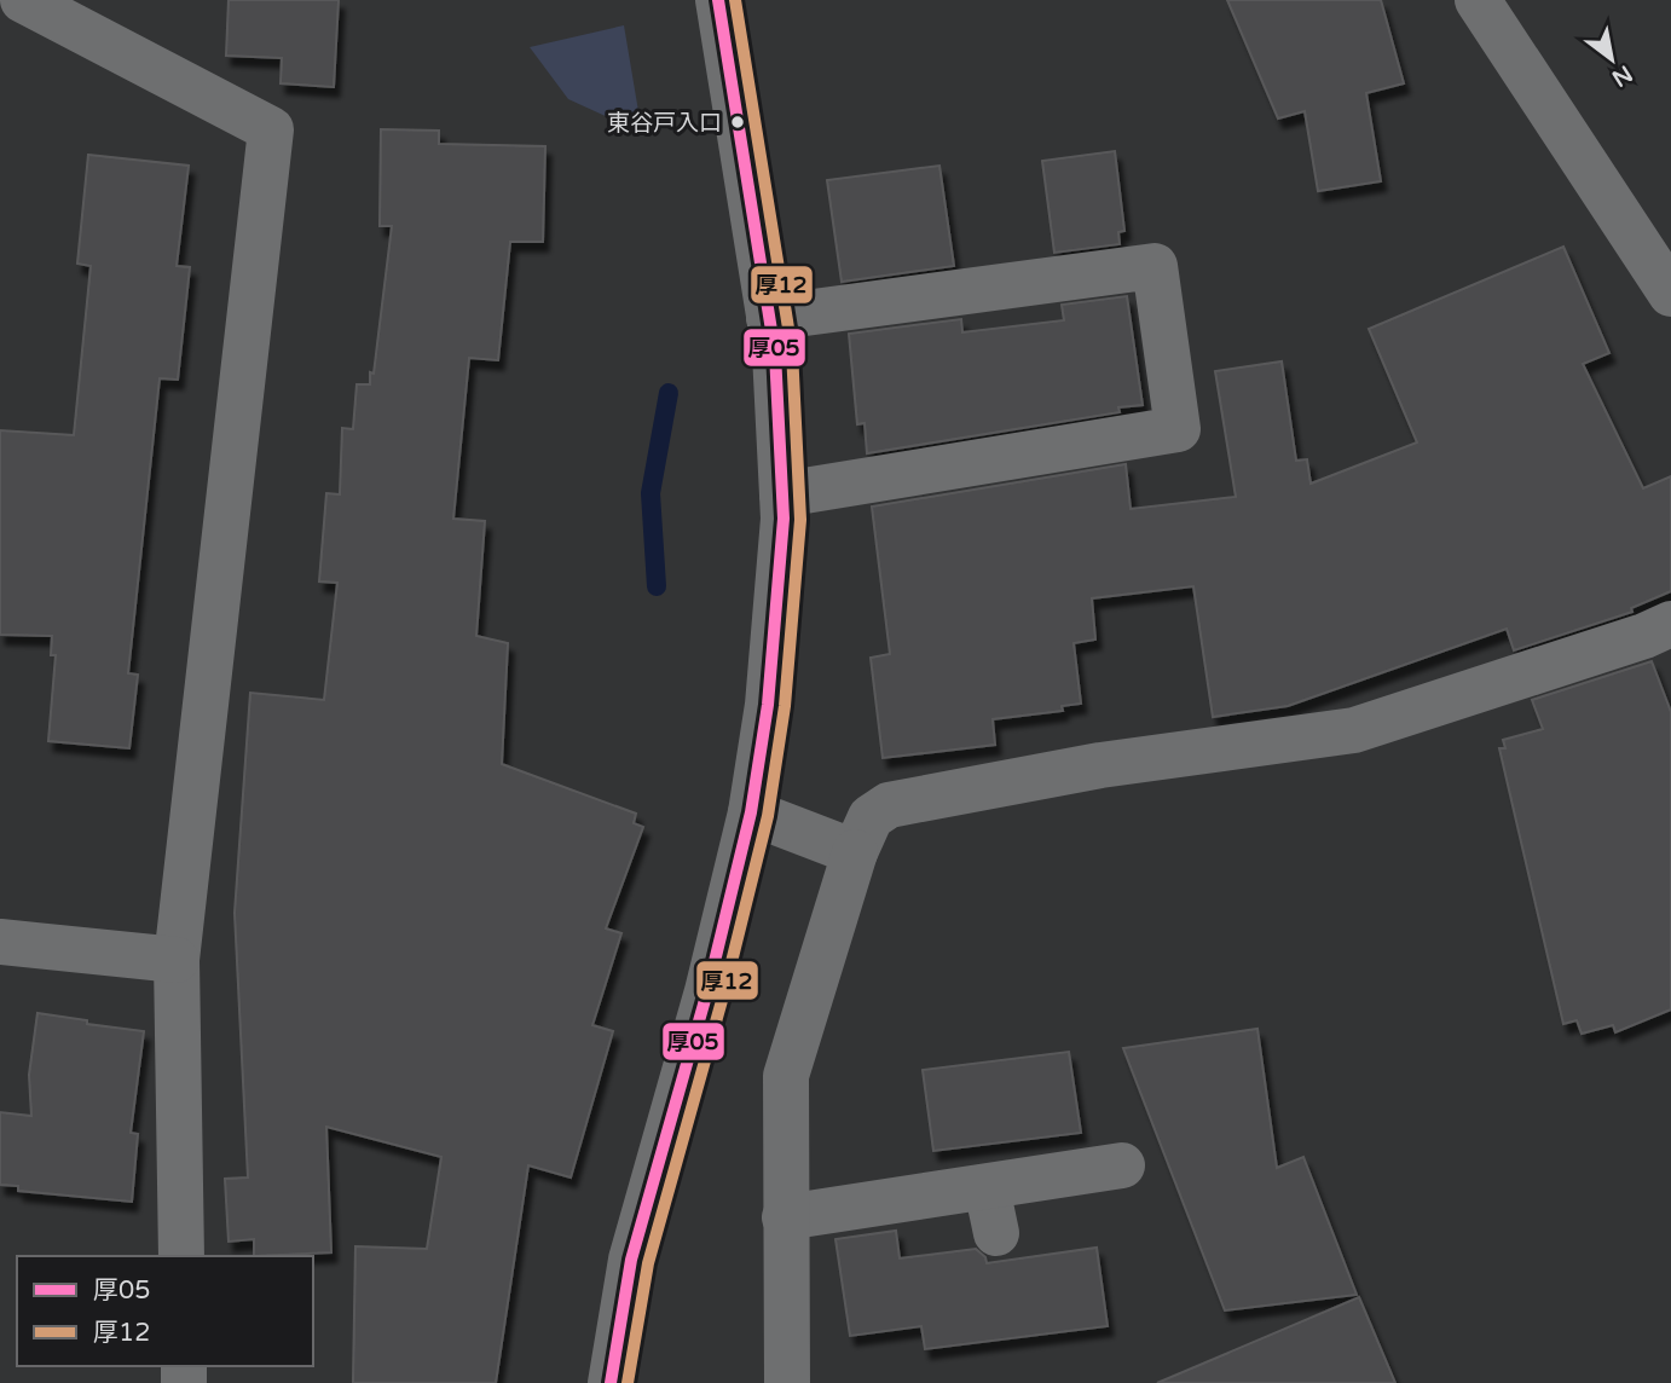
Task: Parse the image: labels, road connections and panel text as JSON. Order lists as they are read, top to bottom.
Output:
{
  "places": ["東谷戸入口"],
  "lines": ["transit line 厚05", "transit line 厚12"],
  "legend": ["厚05", "厚12"],
  "north": "bottom right"
}
